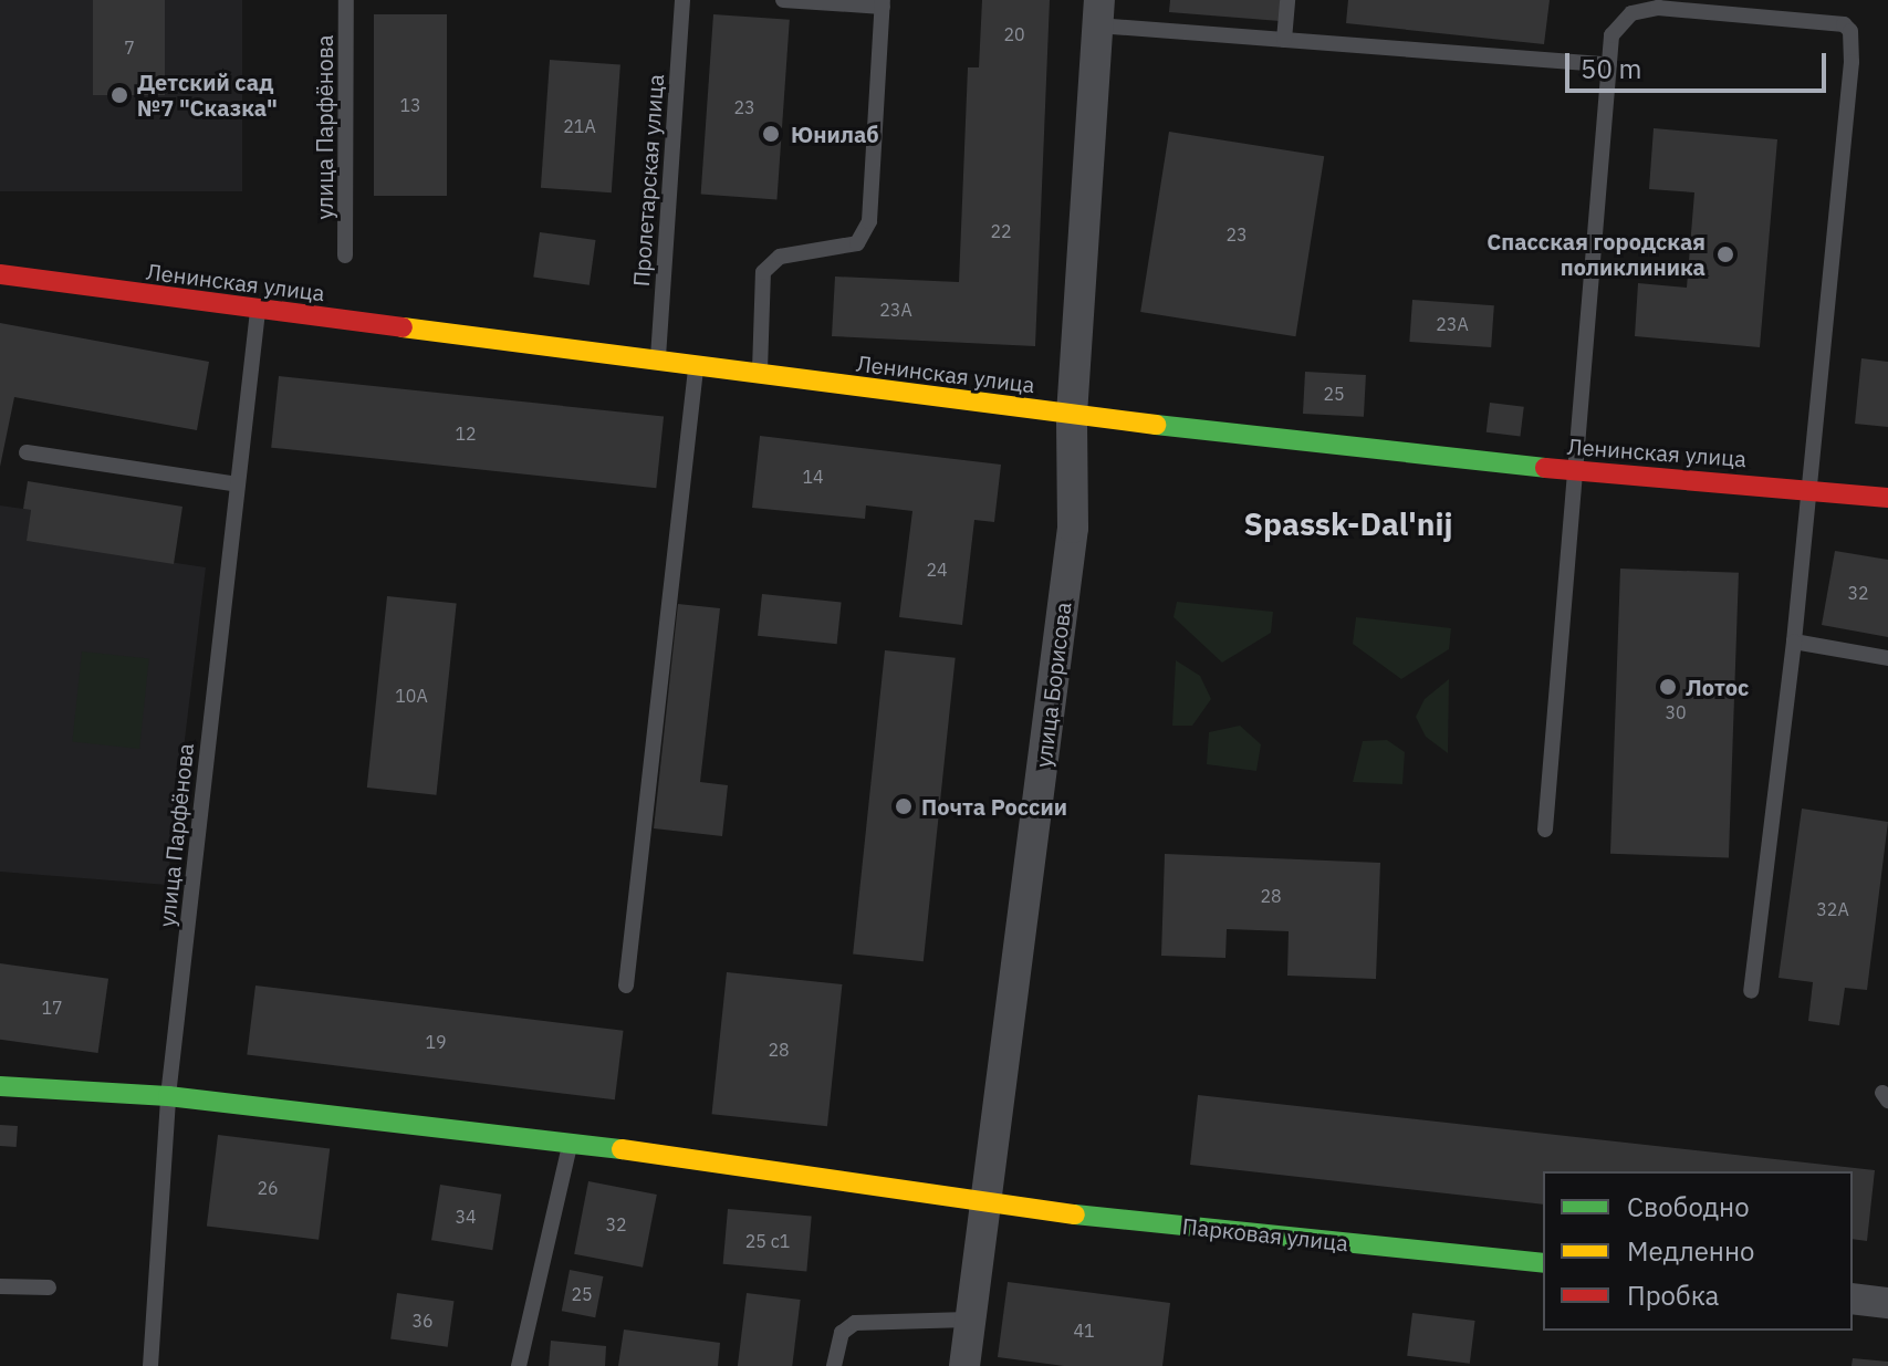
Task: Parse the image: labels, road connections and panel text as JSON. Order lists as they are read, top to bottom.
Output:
{
  "streets": {
    "street": ["Ленинская улица", "улица Борисова", "Парковая улица"],
    "lane": ["улица Парфёнова", "Пролетарская улица"]
  },
  "crossings": [
    ["улица Парфёнова", "Ленинская улица"],
    ["улица Парфёнова", "Парковая улица"],
    ["Пролетарская улица", "Ленинская улица"],
    ["Ленинская улица", "улица Борисова"],
    ["улица Борисова", "Парковая улица"]
  ],
  "districts": ["Spassk-Dal'nij"],
  "places": [
    "Детский сад №7 \"Сказка\"",
    "Юнилаб",
    "Спасская городская поликлиника",
    "Лотос",
    "Почта России"
  ],
  "house_numbers": [
    "20",
    "7",
    "13",
    "23",
    "21А",
    "22",
    "23",
    "23А",
    "23А",
    "25",
    "12",
    "14",
    "24",
    "32",
    "10А",
    "30",
    "28",
    "32А",
    "17",
    "19",
    "28",
    "26",
    "34",
    "32",
    "25 с1",
    "25",
    "36",
    "41"
  ],
  "legend": ["Свободно", "Медленно", "Пробка"],
  "scale_bar": "50 m"
}
